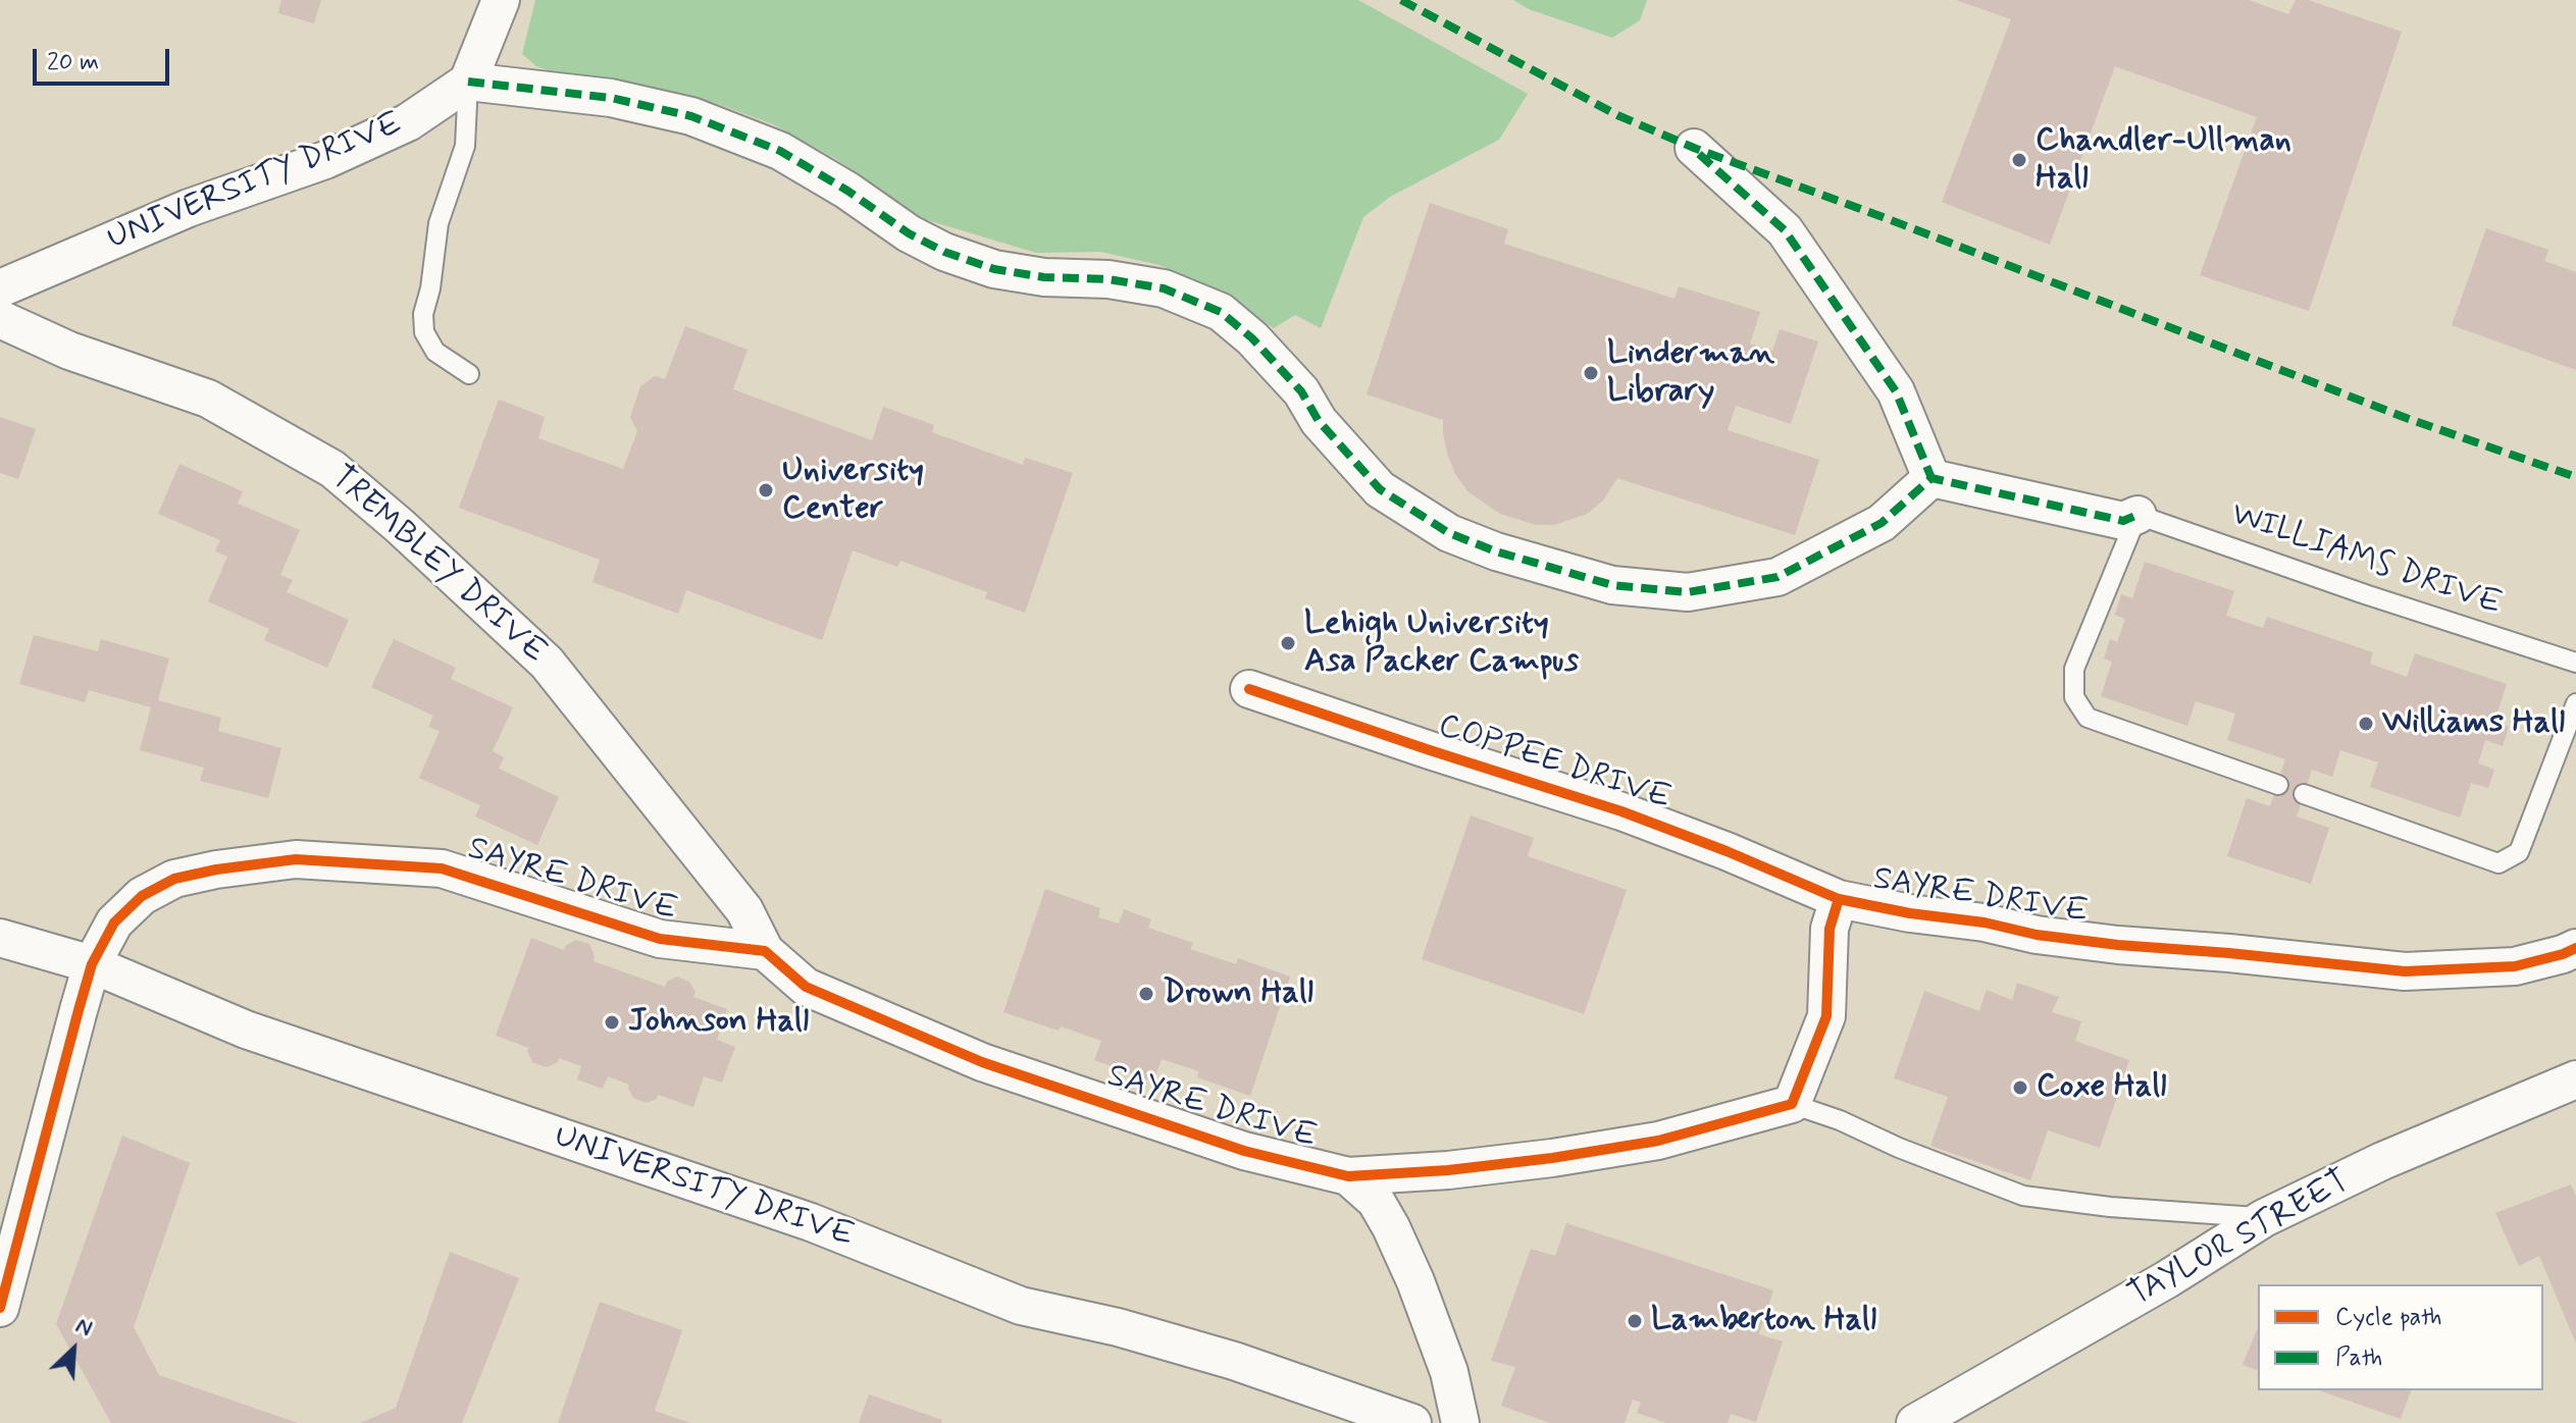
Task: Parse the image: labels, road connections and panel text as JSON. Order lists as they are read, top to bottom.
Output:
{
  "streets": {
    "street": [
      "UNIVERSITY DRIVE",
      "TREMBLEY DRIVE",
      "COPPEE DRIVE",
      "SAYRE DRIVE",
      "TAYLOR STREET"
    ],
    "lane": ["WILLIAMS DRIVE"]
  },
  "crossings": [
    ["UNIVERSITY DRIVE", "SAYRE DRIVE"],
    ["TREMBLEY DRIVE", "SAYRE DRIVE"],
    ["COPPEE DRIVE", "SAYRE DRIVE"]
  ],
  "places": [
    "Chandler-Ullman Hall",
    "Linderman Library",
    "University Center",
    "Lehigh University Asa Packer Campus",
    "Williams Hall",
    "Drown Hall",
    "Johnson Hall",
    "Coxe Hall",
    "Lamberton Hall"
  ],
  "legend": ["Cycle path", "Path"],
  "scale_bar": "20 m",
  "north": "top right"
}
